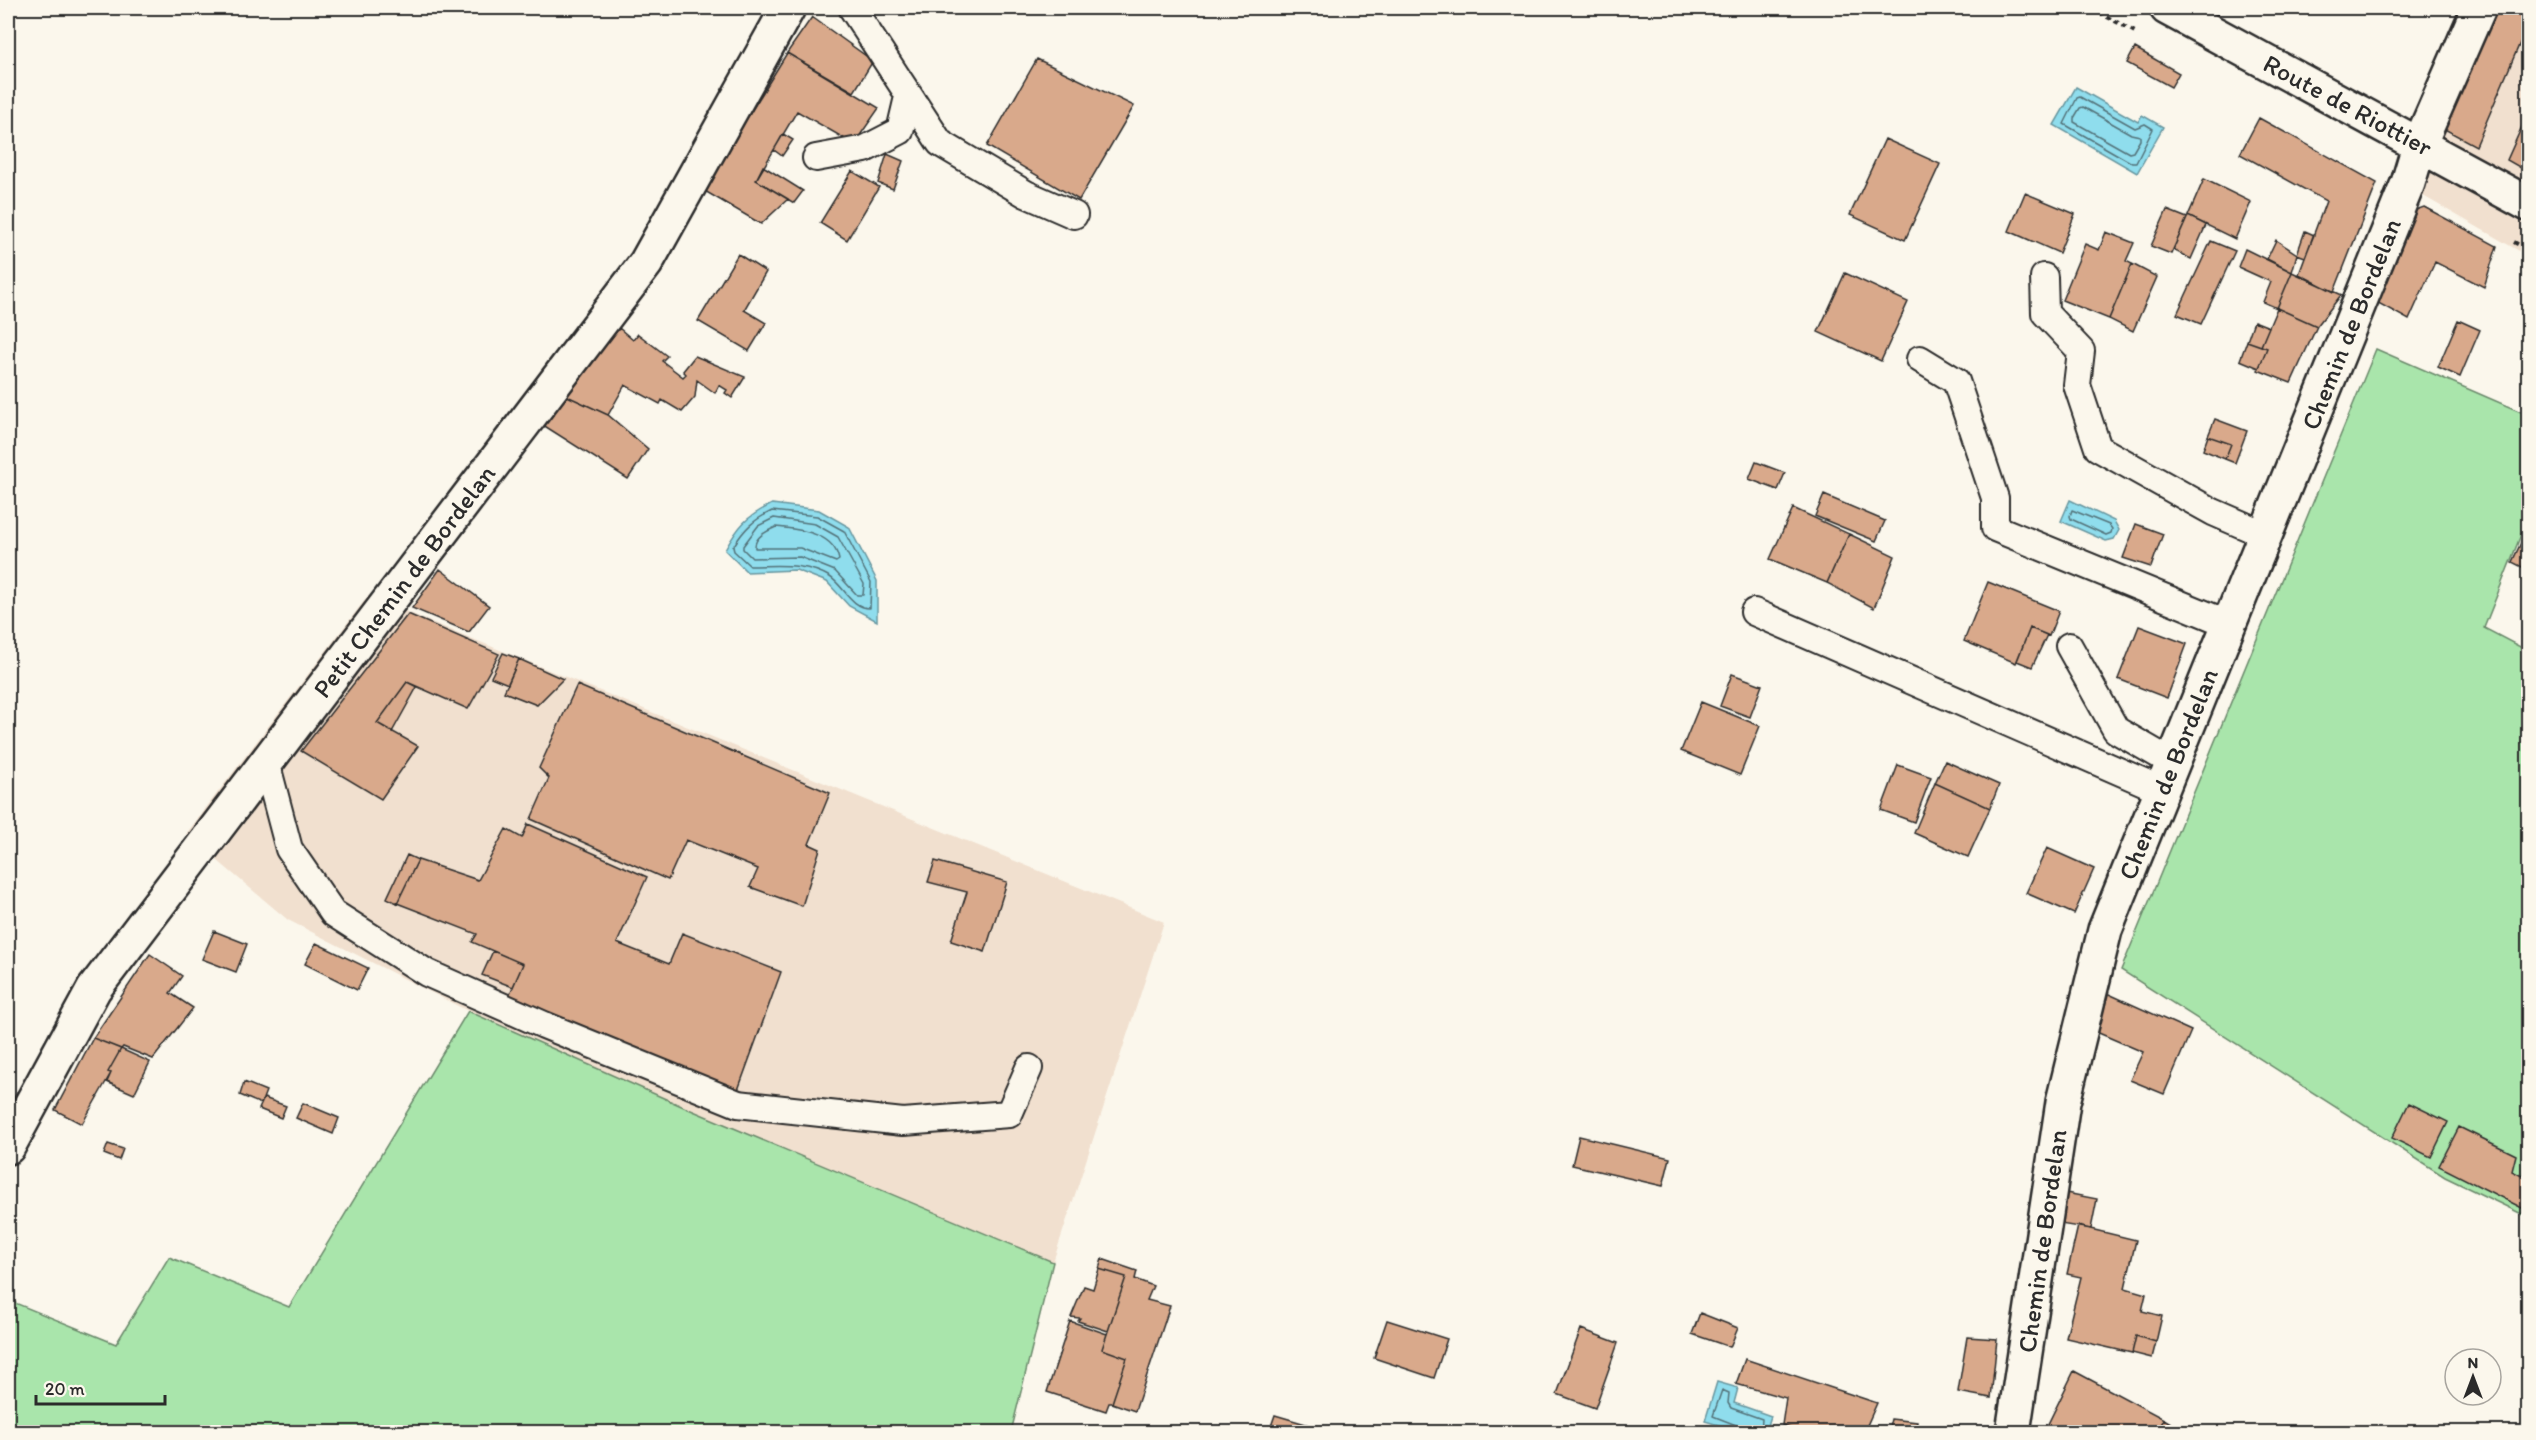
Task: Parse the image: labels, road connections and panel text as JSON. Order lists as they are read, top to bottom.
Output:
{
  "streets": {
    "street": ["Route de Riottier", "Chemin de Bordelan", "Petit Chemin de Bordelan"]
  },
  "crossings": [
    ["Route de Riottier", "Chemin de Bordelan"]
  ],
  "scale_bar": "20 m",
  "north": "top"
}
